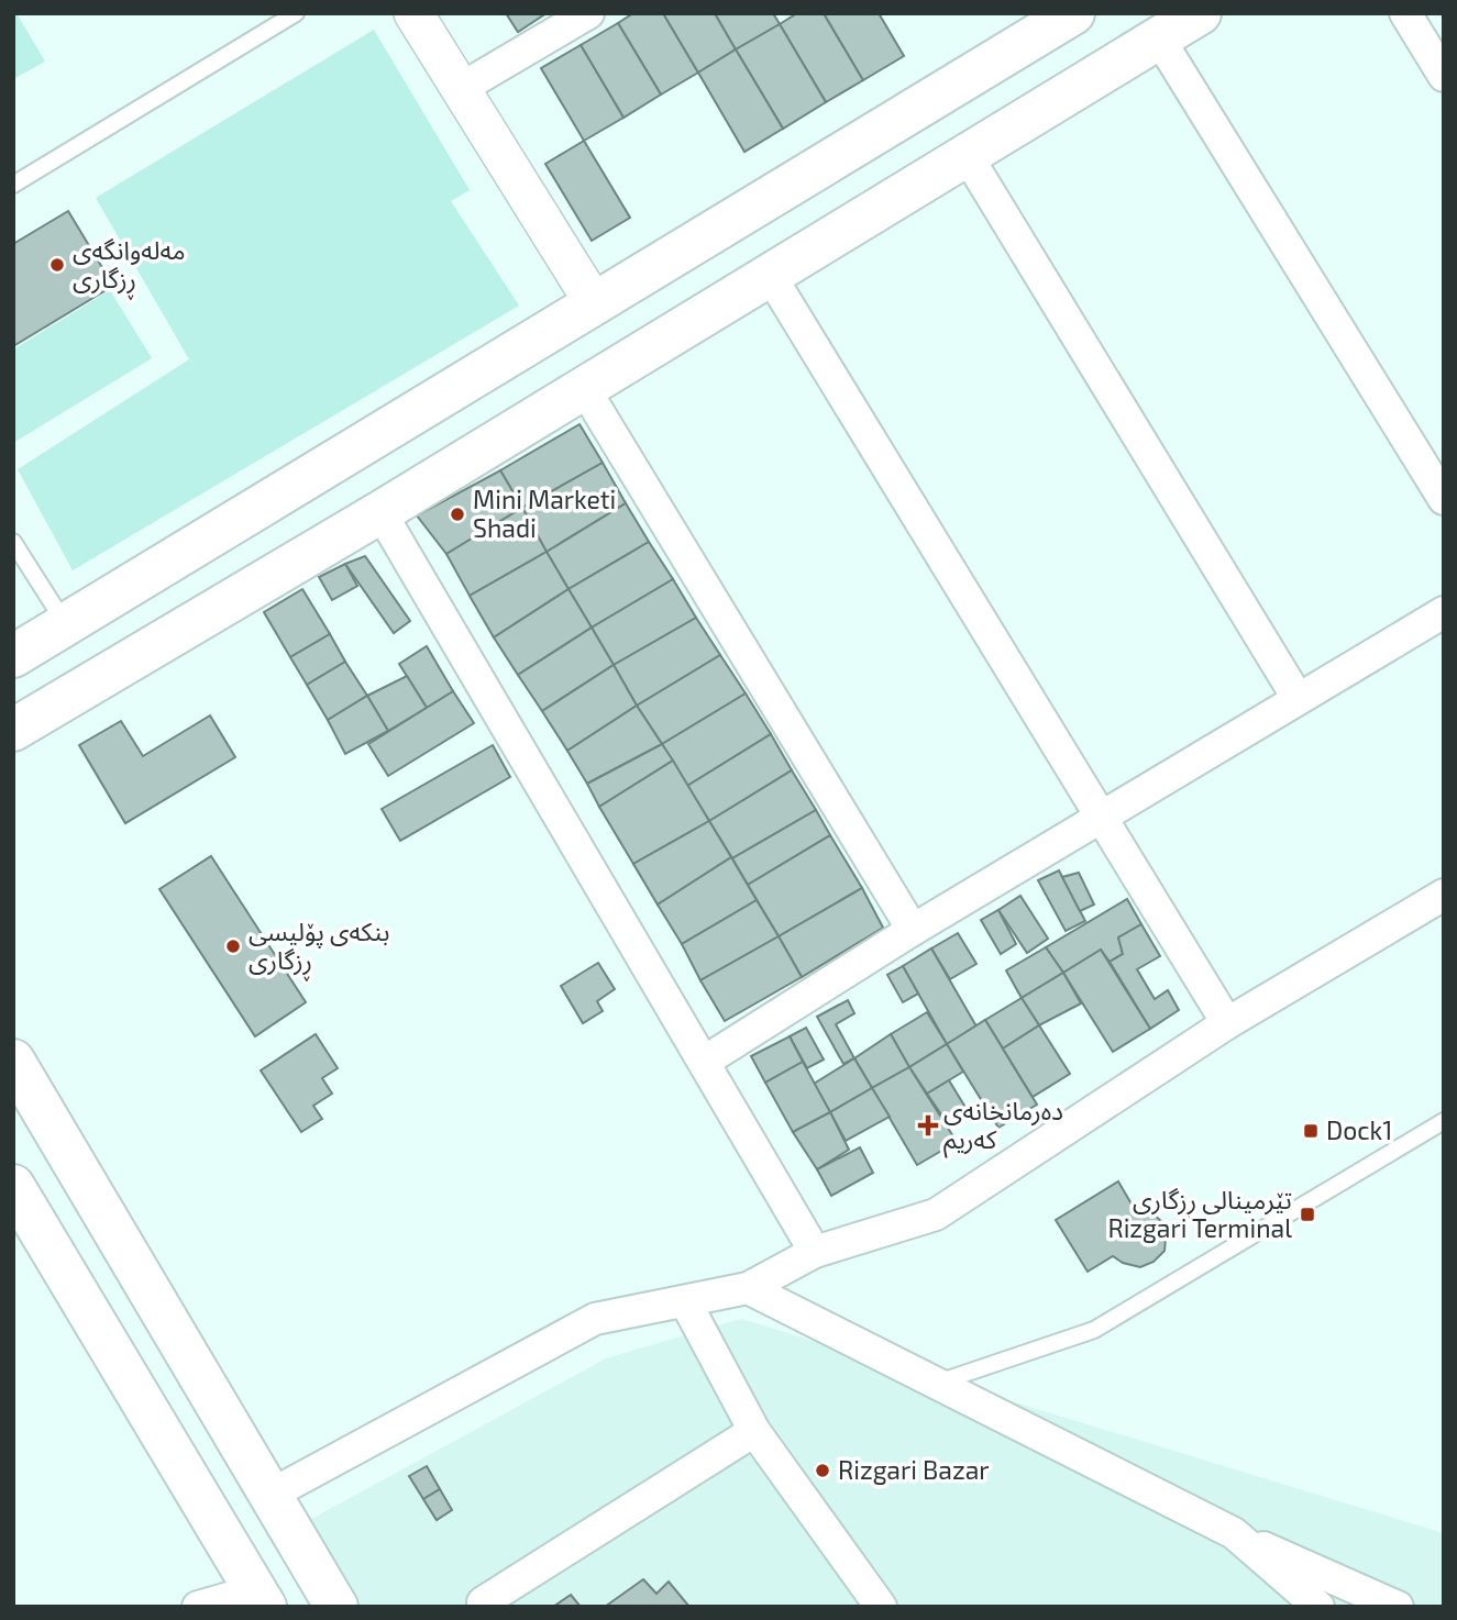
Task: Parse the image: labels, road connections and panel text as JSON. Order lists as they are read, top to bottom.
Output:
{
  "places": {
    "other": [
      "مەلەوانگەی ڕزگاری",
      "Mini Marketi Shadi",
      "بنکەی پۆلیسی ڕزگاری",
      "Rizgari Bazar"
    ],
    "health": ["دەرمانخانەی کەریم"],
    "transit": ["Dock1", "تێرمینالی ڕزگاری Rizgari Terminal"]
  }
}
